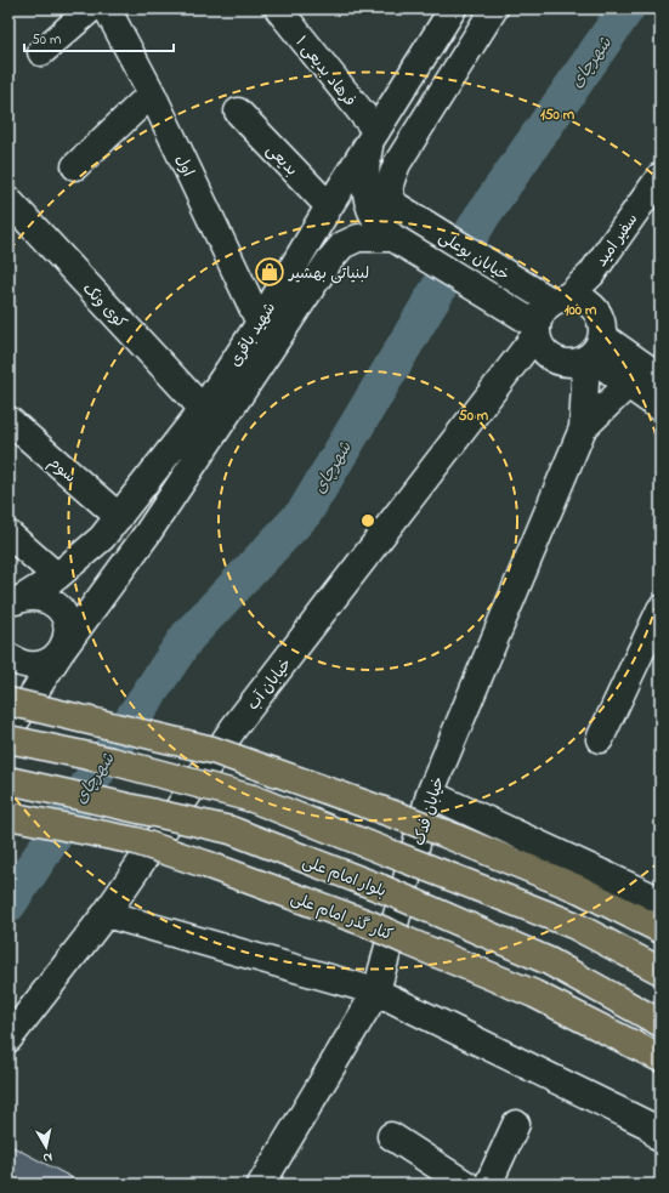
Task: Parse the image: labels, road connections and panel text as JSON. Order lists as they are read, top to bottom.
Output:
{
  "streets": {
    "main road": ["بلوار امام علی", "کنار گذر امام علی"],
    "street": [
      "فرهاد بدیعی ۱",
      "بدیعی",
      "اول",
      "سفیر امید",
      "خیابان بوعلی",
      "کوی ونک",
      "شهید باقری",
      "سوم",
      "خیابان آب",
      "خیابان فدک"
    ]
  },
  "crossings": [
    ["فرهاد بدیعی ۱", "خیابان بوعلی"],
    ["فرهاد بدیعی ۱", "شهید باقری"],
    ["بدیعی", "شهید باقری"],
    ["اول", "شهید باقری"],
    ["سفیر امید", "خیابان بوعلی"],
    ["سفیر امید", "خیابان آب"],
    ["سفیر امید", "خیابان فدک"],
    ["خیابان بوعلی", "شهید باقری"],
    ["خیابان بوعلی", "خیابان آب"],
    ["خیابان بوعلی", "خیابان فدک"],
    ["کوی ونک", "شهید باقری"],
    ["شهید باقری", "سوم"],
    ["خیابان آب", "خیابان فدک"]
  ],
  "water": ["شهرچای"],
  "places": {
    "shop": ["لبنیاتی بهشیر"]
  },
  "scale_bar": "50 m",
  "north": "bottom",
  "rings": ["150 m", "100 m", "50 m"]
}
